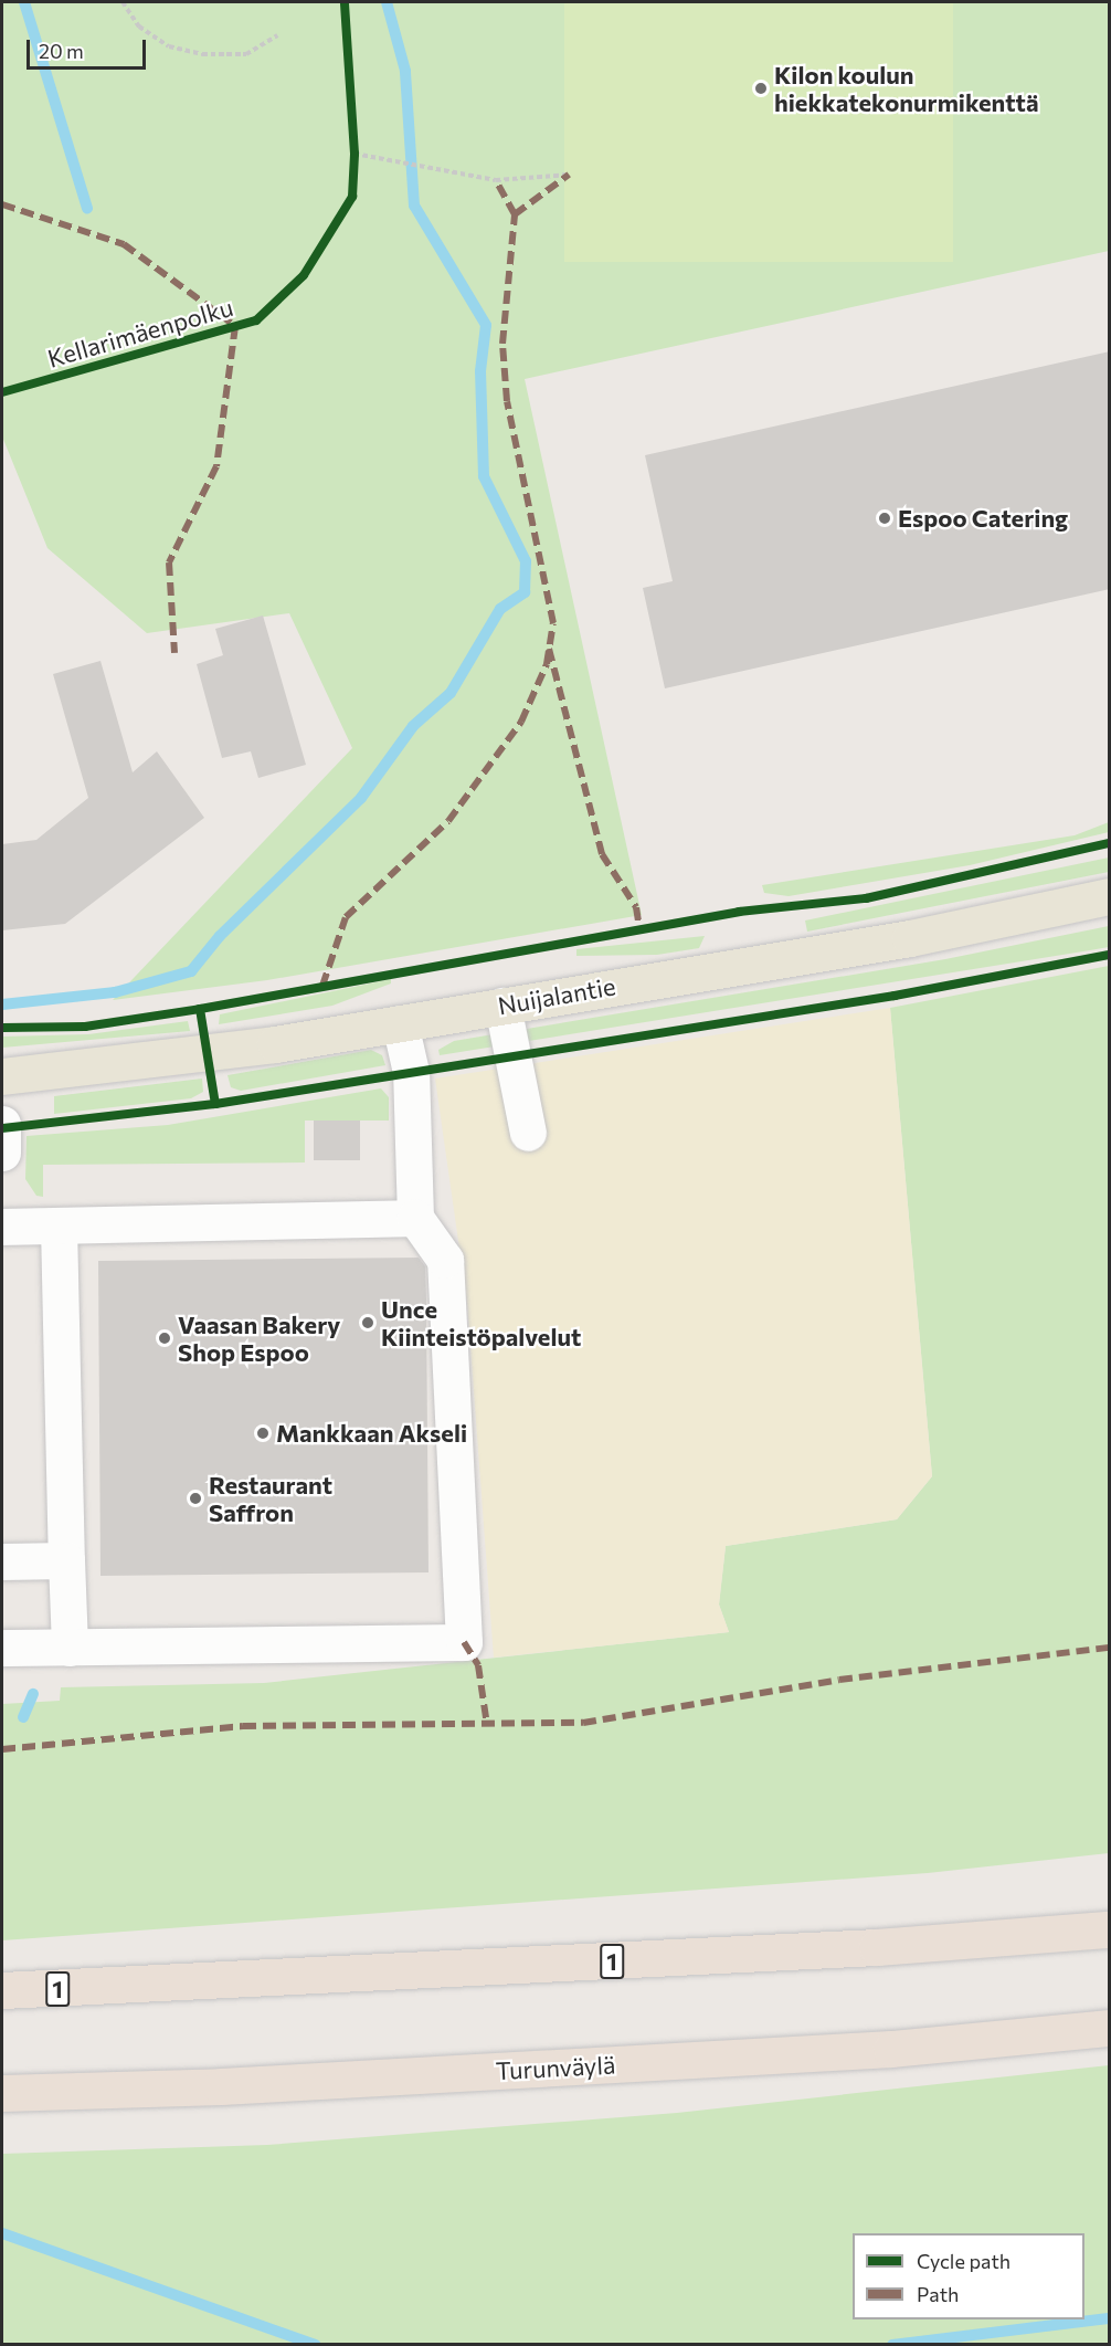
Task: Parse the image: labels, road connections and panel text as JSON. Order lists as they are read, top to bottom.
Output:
{
  "streets": {
    "highway": ["1", "Turunväylä"],
    "main road": ["Nuijalantie"],
    "cycle path": ["Kellarimäenpolku"]
  },
  "places": [
    "Kilon koulun hiekkatekonurmikenttä",
    "Espoo Catering",
    "Unce Kiinteistöpalvelut",
    "Vaasan Bakery Shop Espoo",
    "Mankkaan Akseli",
    "Restaurant Saffron"
  ],
  "legend": ["Cycle path", "Path"],
  "scale_bar": "20 m"
}
